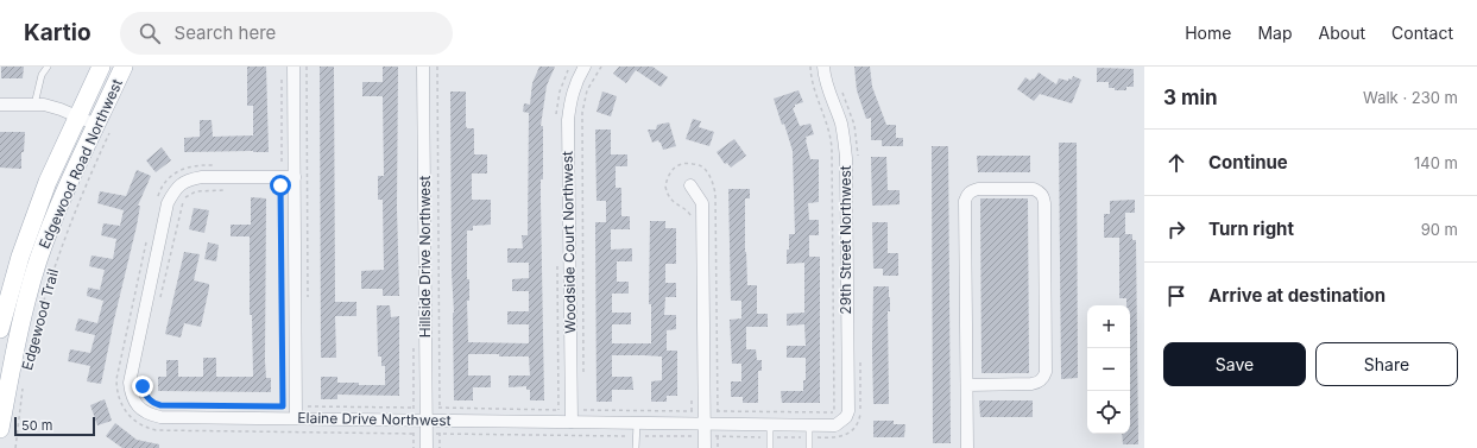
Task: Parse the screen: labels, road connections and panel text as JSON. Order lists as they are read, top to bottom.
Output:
{
  "streets": {
    "main road": ["Edgewood Road Northwest"],
    "street": [
      "29th Street Northwest",
      "Woodside Court Northwest",
      "Hillside Drive Northwest",
      "Elaine Drive Northwest"
    ],
    "path": ["Edgewood Trail"]
  },
  "crossings": [
    ["Edgewood Road Northwest", "Edgewood Trail"],
    ["29th Street Northwest", "Elaine Drive Northwest"],
    ["Woodside Court Northwest", "Elaine Drive Northwest"],
    ["Hillside Drive Northwest", "Elaine Drive Northwest"]
  ],
  "scale_bar": "50 m",
  "page": {
    "header": "Kartio",
    "search": "Search here",
    "nav": [
      "Home",
      "Map",
      "About",
      "Contact"
    ],
    "heading": ["3 min", "Walk · 230 m"],
    "list": [
      ["Continue", "140 m"],
      ["Turn right", "90 m"],
      "Arrive at destination"
    ],
    "map_buttons": ["+", "−"],
    "buttons": ["Save", "Share"],
    "scale": "50 m"
  }
}
